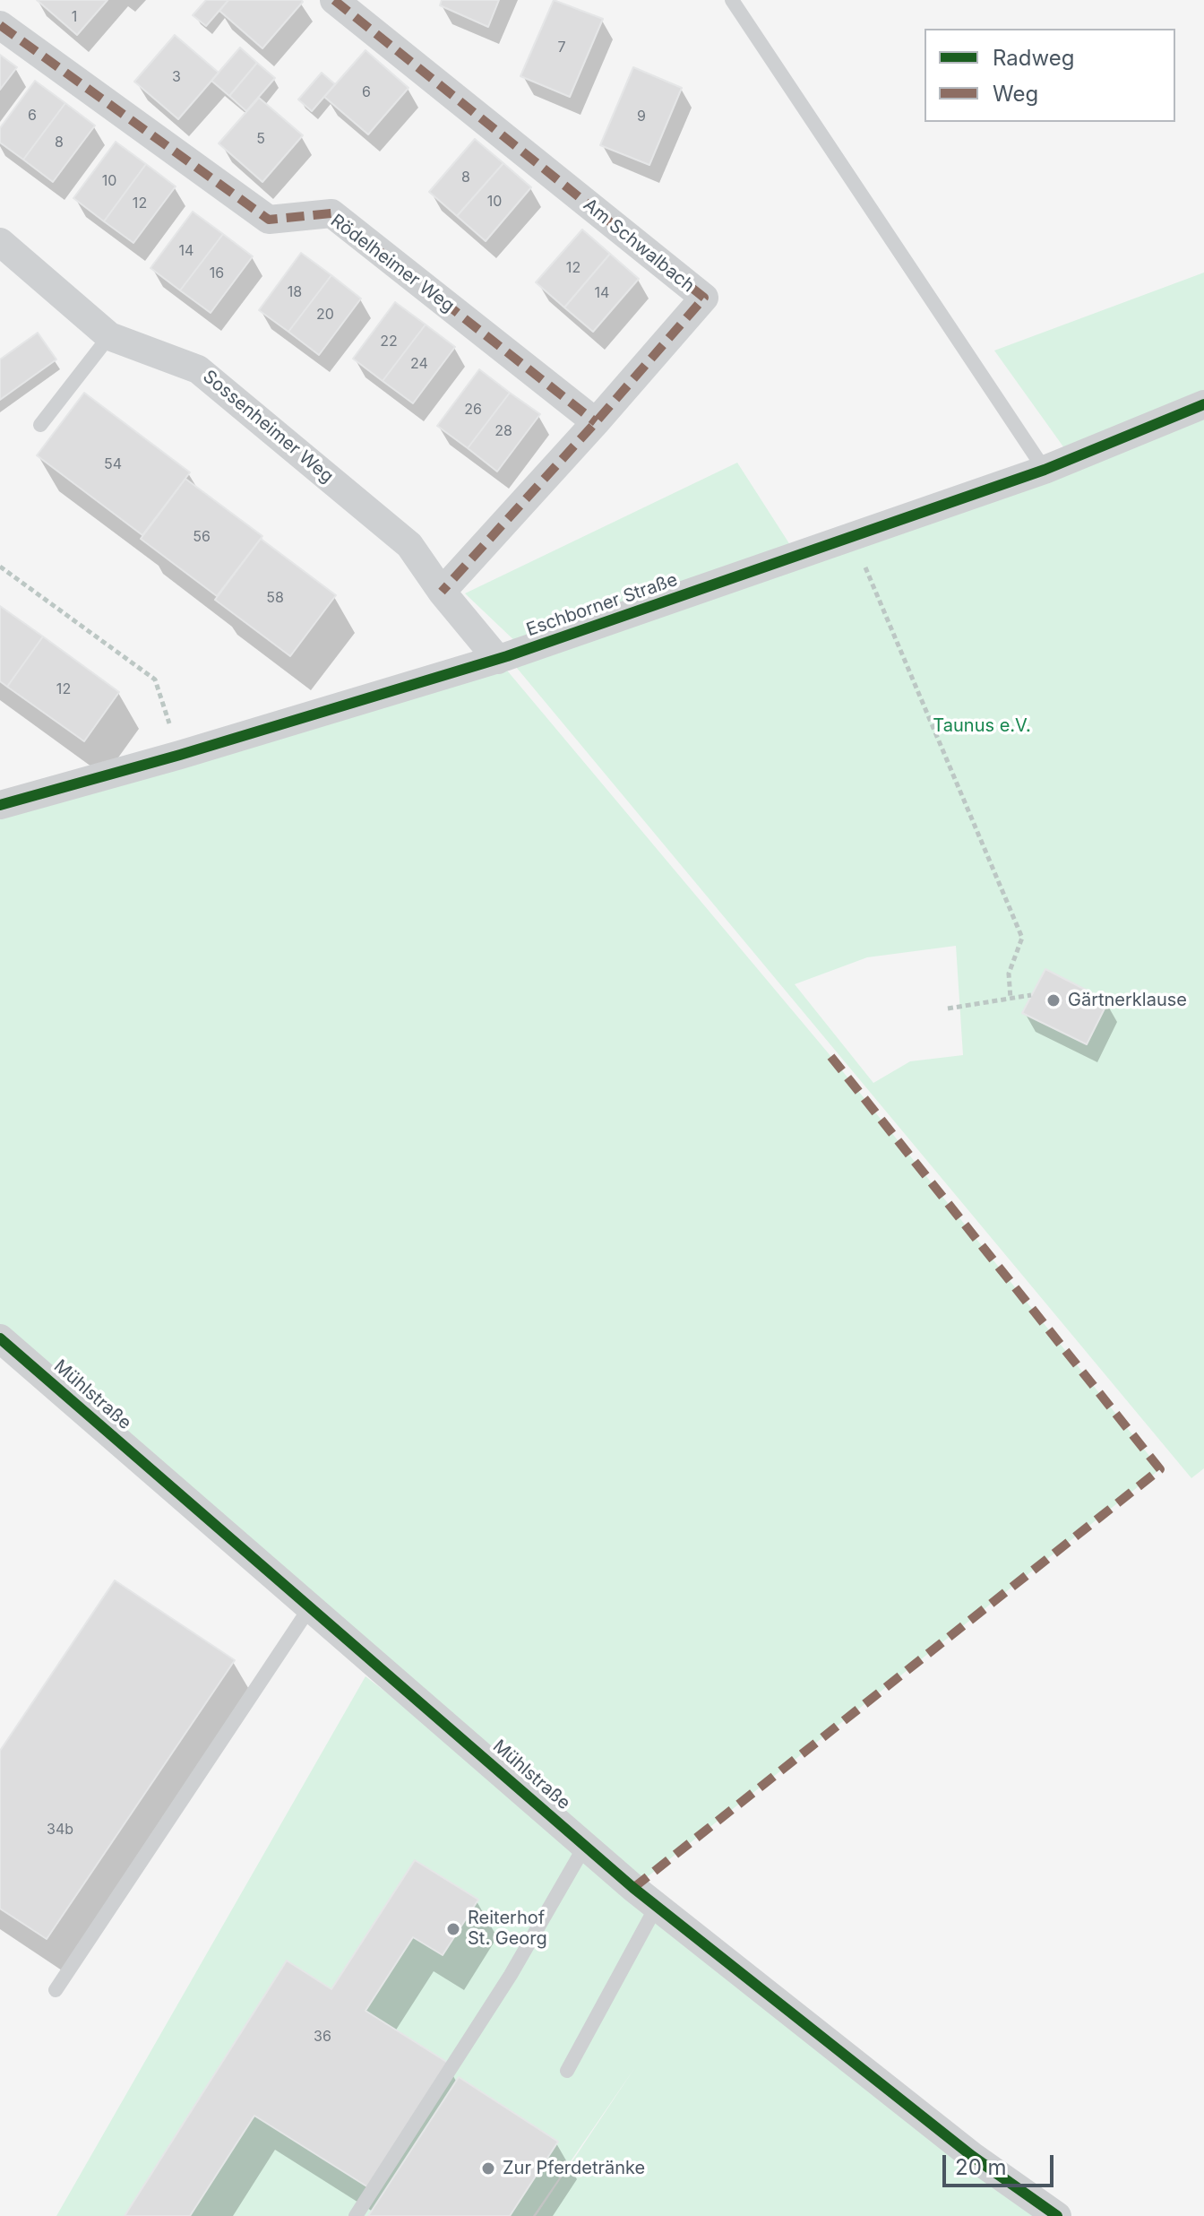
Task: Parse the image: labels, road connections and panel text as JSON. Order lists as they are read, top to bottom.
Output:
{
  "streets": {
    "street": [
      "Am Schwalbach",
      "Rödelheimer Weg",
      "Sossenheimer Weg",
      "Eschborner Straße",
      "Mühlstraße"
    ]
  },
  "crossings": [
    ["Am Schwalbach", "Rödelheimer Weg"],
    ["Am Schwalbach", "Sossenheimer Weg"],
    ["Sossenheimer Weg", "Eschborner Straße"]
  ],
  "parks": ["Taunus e.V."],
  "places": ["Gärtnerklause", "Reiterhof St. Georg", "Zur Pferdetränke"],
  "house_numbers": [
    "1",
    "7",
    "3",
    "6",
    "6",
    "9",
    "5",
    "8",
    "8",
    "10",
    "10",
    "12",
    "14",
    "12",
    "16",
    "18",
    "14",
    "20",
    "22",
    "24",
    "26",
    "28",
    "54",
    "56",
    "58",
    "12",
    "34b",
    "36"
  ],
  "legend": ["Radweg", "Weg"],
  "scale_bar": "20 m"
}
